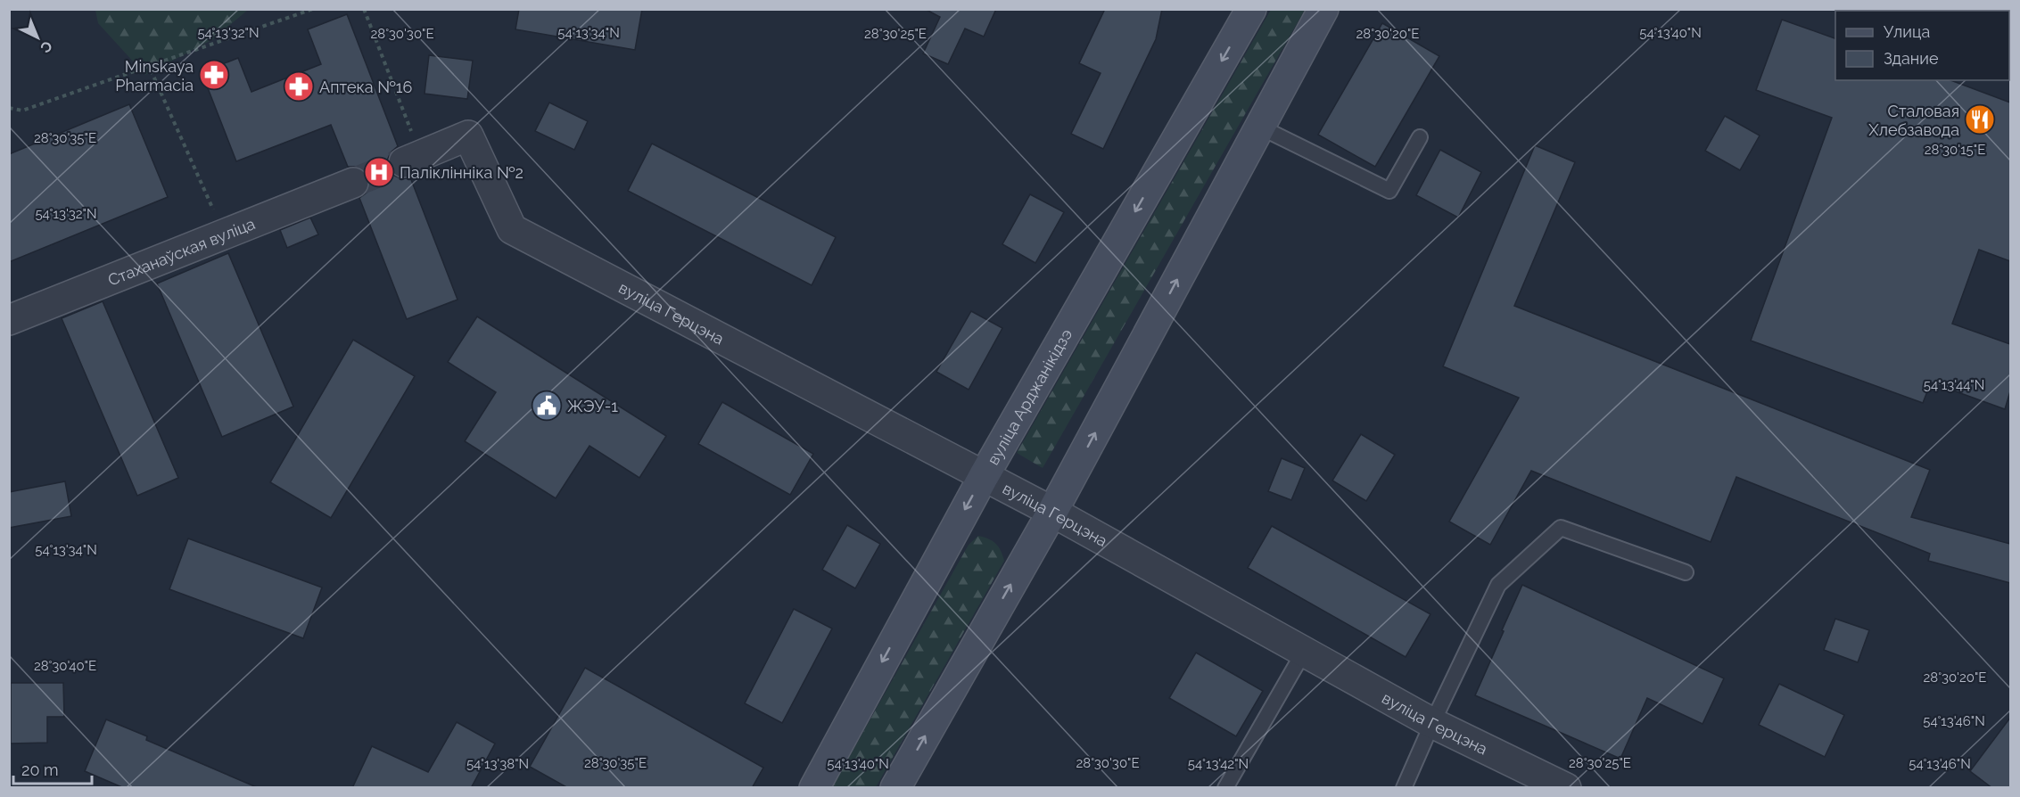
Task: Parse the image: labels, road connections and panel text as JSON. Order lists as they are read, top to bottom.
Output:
{
  "streets": {
    "main road": ["вуліца Арджанікідзэ"],
    "street": ["Стаханаўская вуліца", "вуліца Герцэна"]
  },
  "crossings": [
    ["вуліца Герцэна", "вуліца Арджанікідзэ"]
  ],
  "places": {
    "pharmacy": ["Minskaya Pharmacia", "Аптека №16"],
    "restaurant": ["Сталовая Хлебзавода"],
    "hospital": ["Паліклінніка №2"],
    "public building": ["ЖЭУ-1"]
  },
  "legend": ["Улица", "Здание"],
  "scale_bar": "20 m",
  "north": "bottom right",
  "coordinates": [
    "54°13'32\"N",
    "54°13'34\"N",
    "54°13'40\"N",
    "28°30'30\"E",
    "28°30'25\"E",
    "28°30'20\"E",
    "28°30'35\"E",
    "28°30'15\"E",
    "54°13'44\"N",
    "28°30'40\"E",
    "54°13'46\"N",
    "54°13'38\"N",
    "54°13'42\"N"
  ]
}
